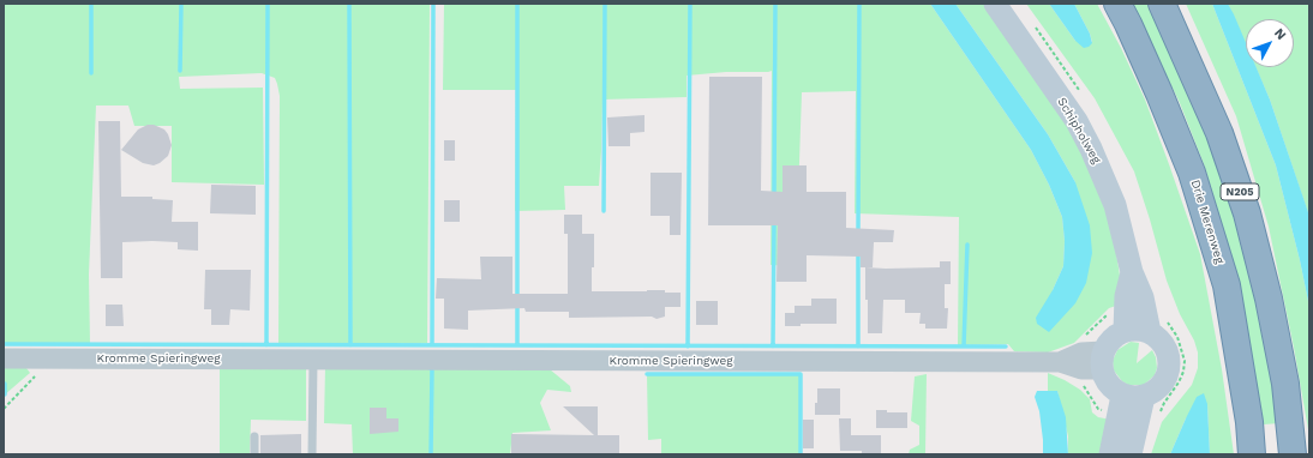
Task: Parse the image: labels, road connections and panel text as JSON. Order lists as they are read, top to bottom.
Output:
{
  "streets": {
    "highway": ["N205", "Drie Merenweg"],
    "main road": ["Schipholweg"],
    "street": ["Kromme Spieringweg"]
  },
  "crossings": [
    ["Schipholweg", "Kromme Spieringweg"]
  ],
  "north": "top right"
}
